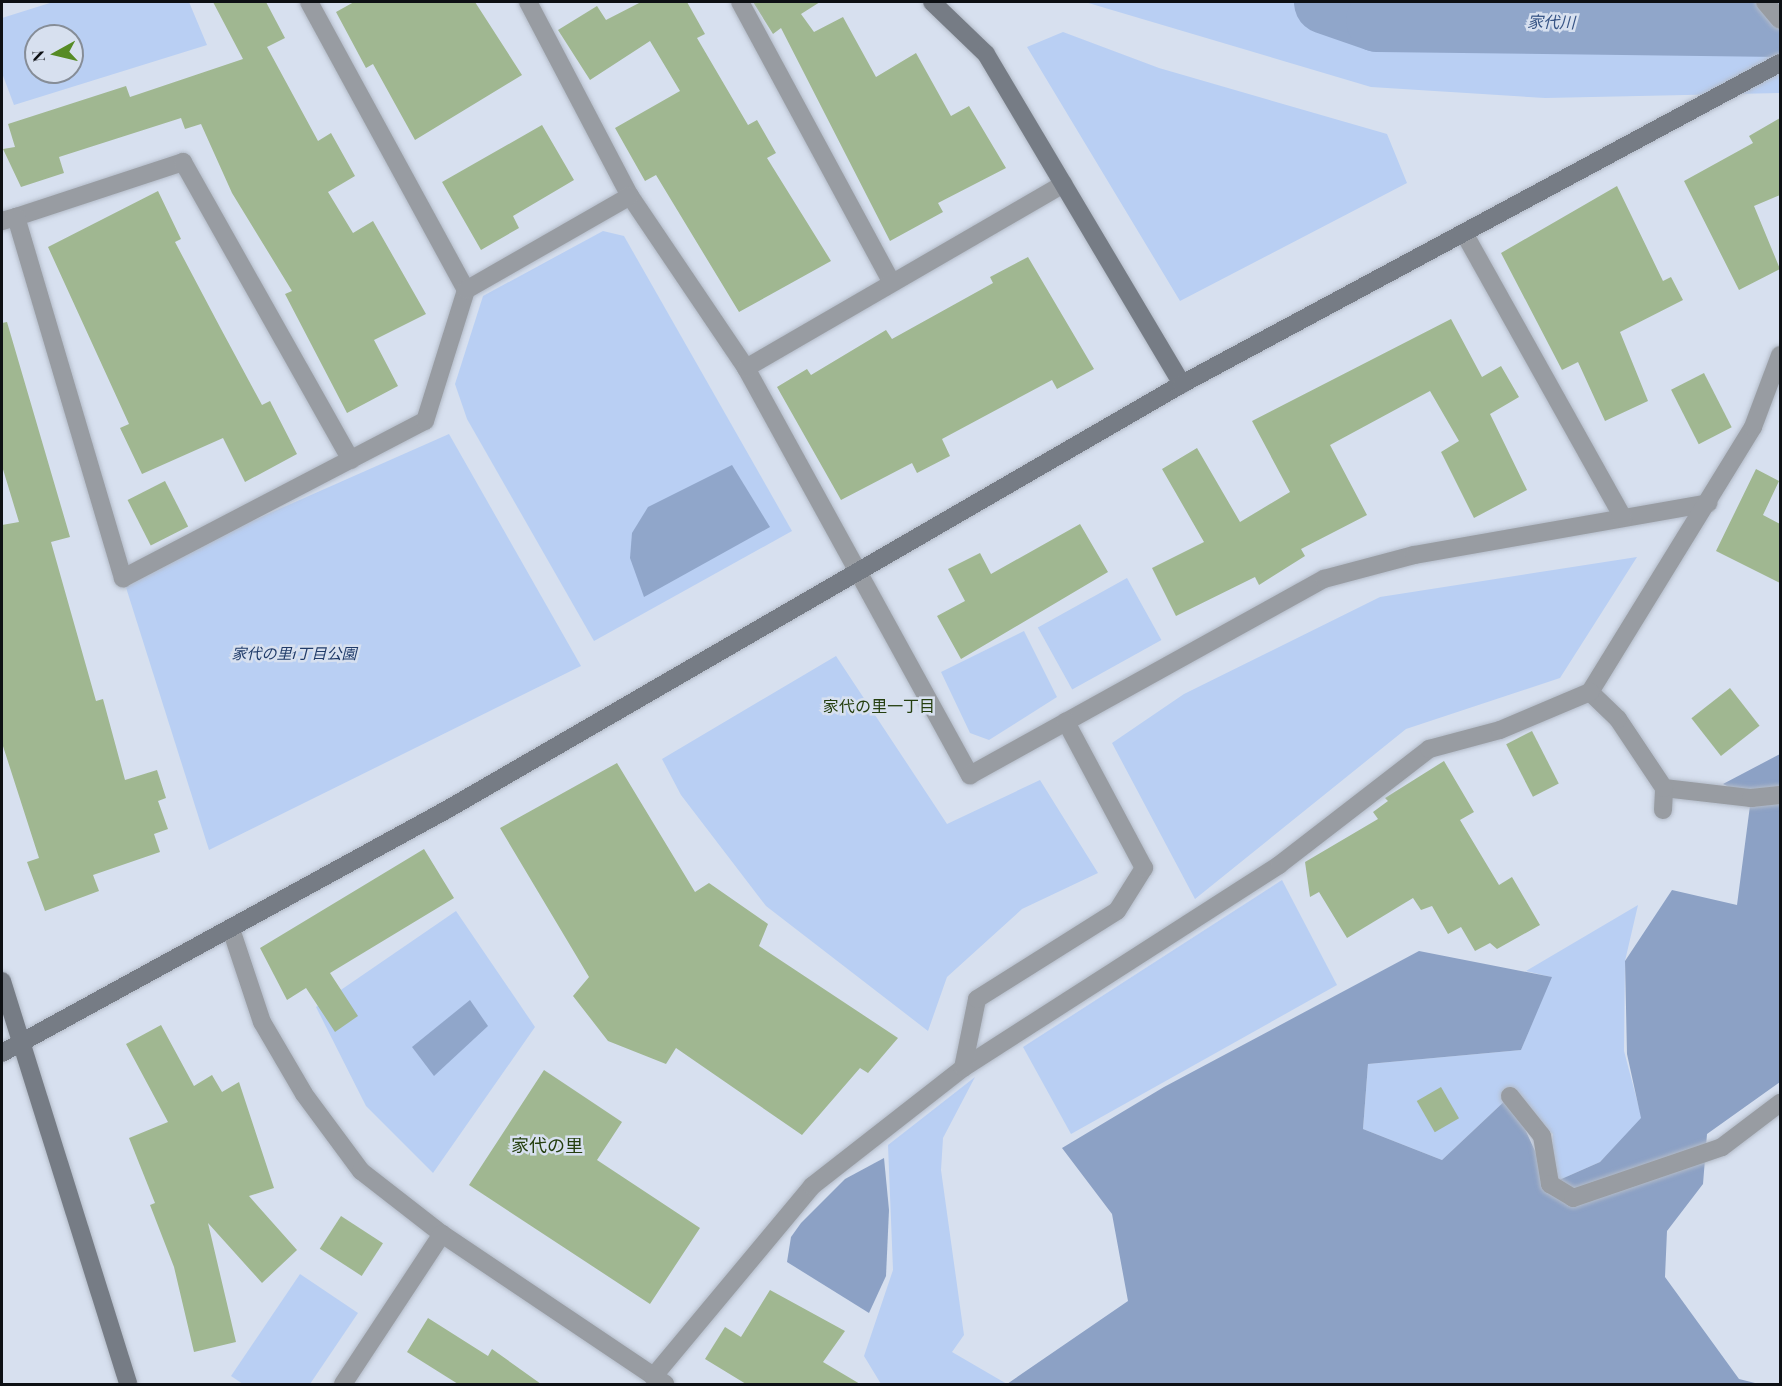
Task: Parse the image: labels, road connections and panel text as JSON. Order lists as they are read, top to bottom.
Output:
{
  "districts": ["家代の里一丁目", "家代の里"],
  "water": ["家代川"],
  "parks": ["家代の里1丁目公園"],
  "north": "left"
}
